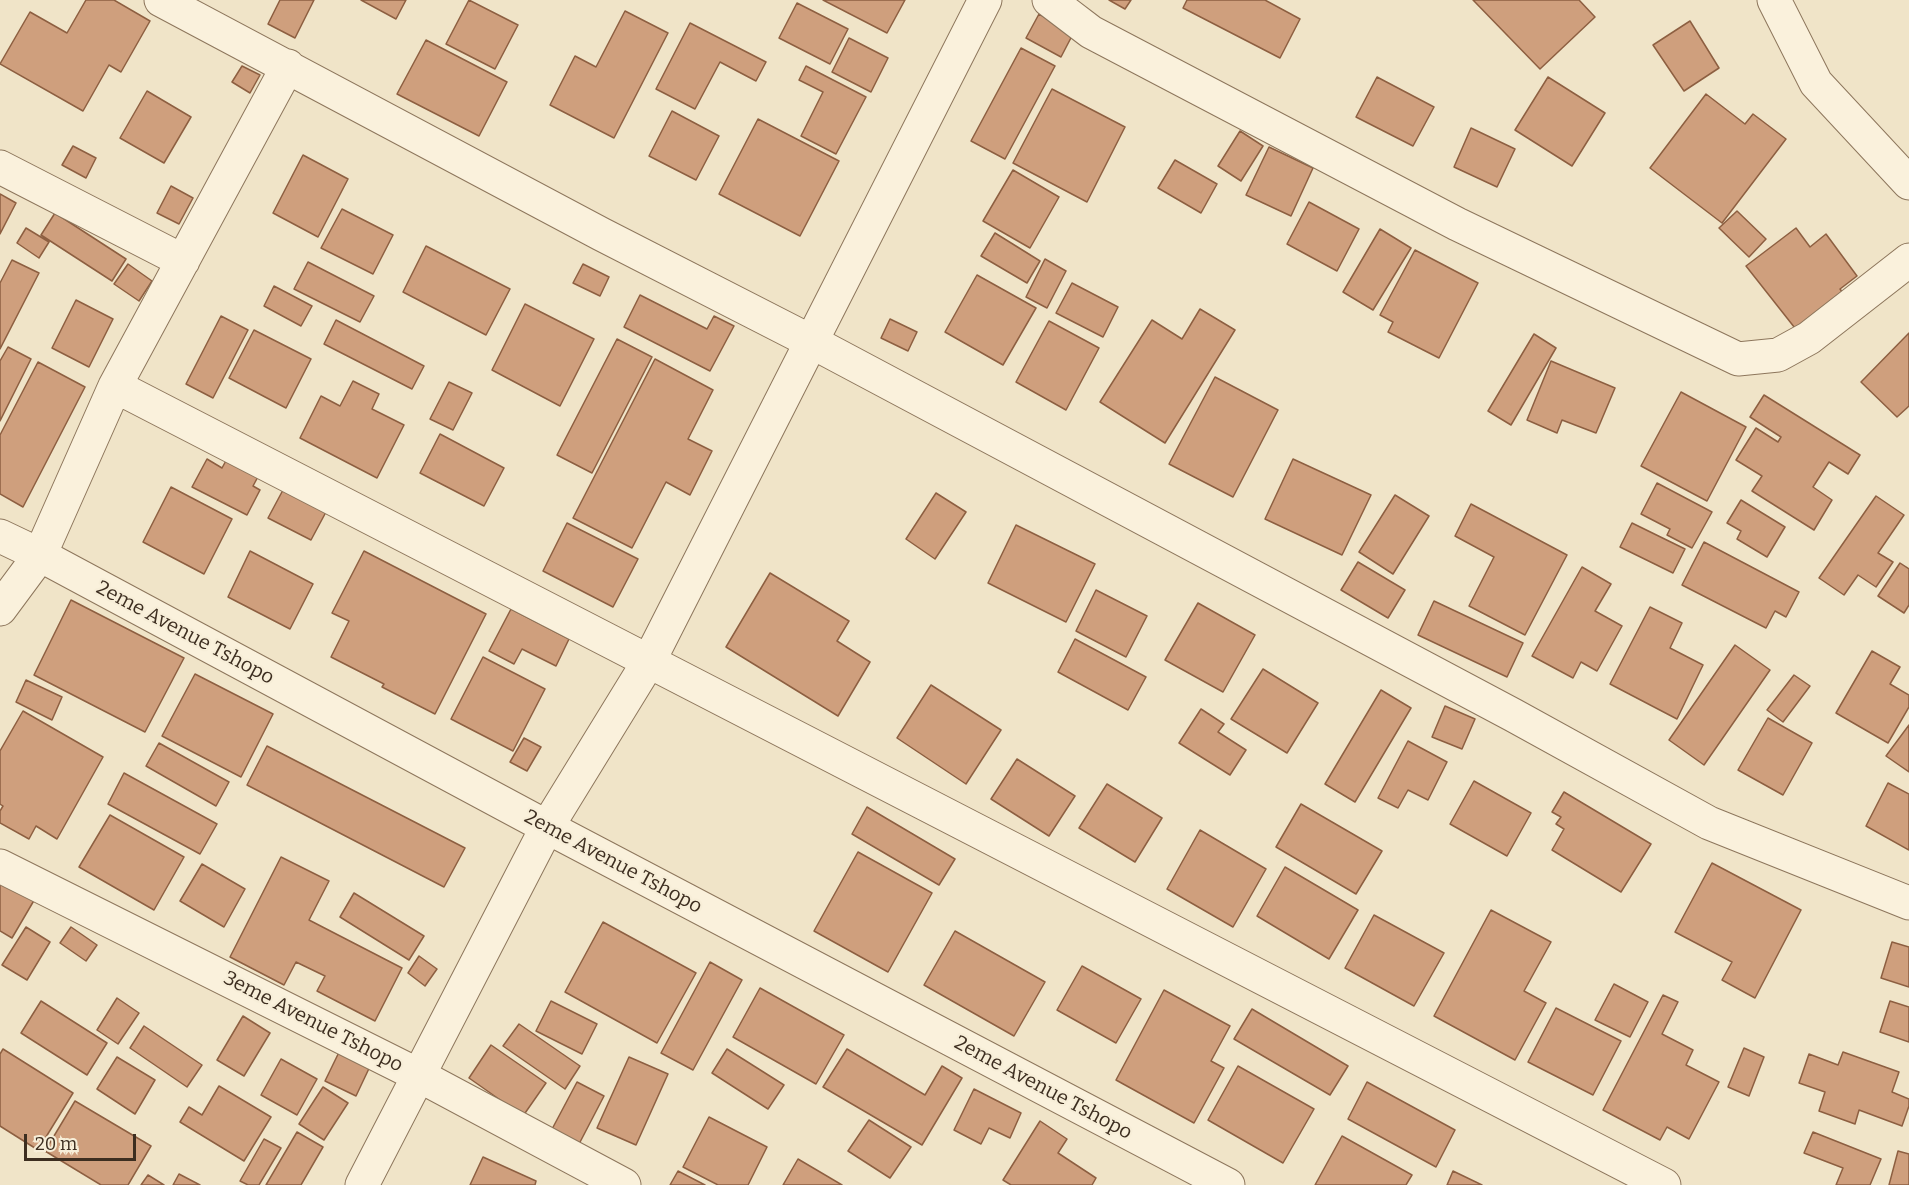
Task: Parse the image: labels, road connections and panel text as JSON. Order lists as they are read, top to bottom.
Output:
{
  "streets": {
    "street": ["2eme Avenue Tshopo", "3eme Avenue Tshopo"]
  },
  "scale_bar": "20 m"
}
